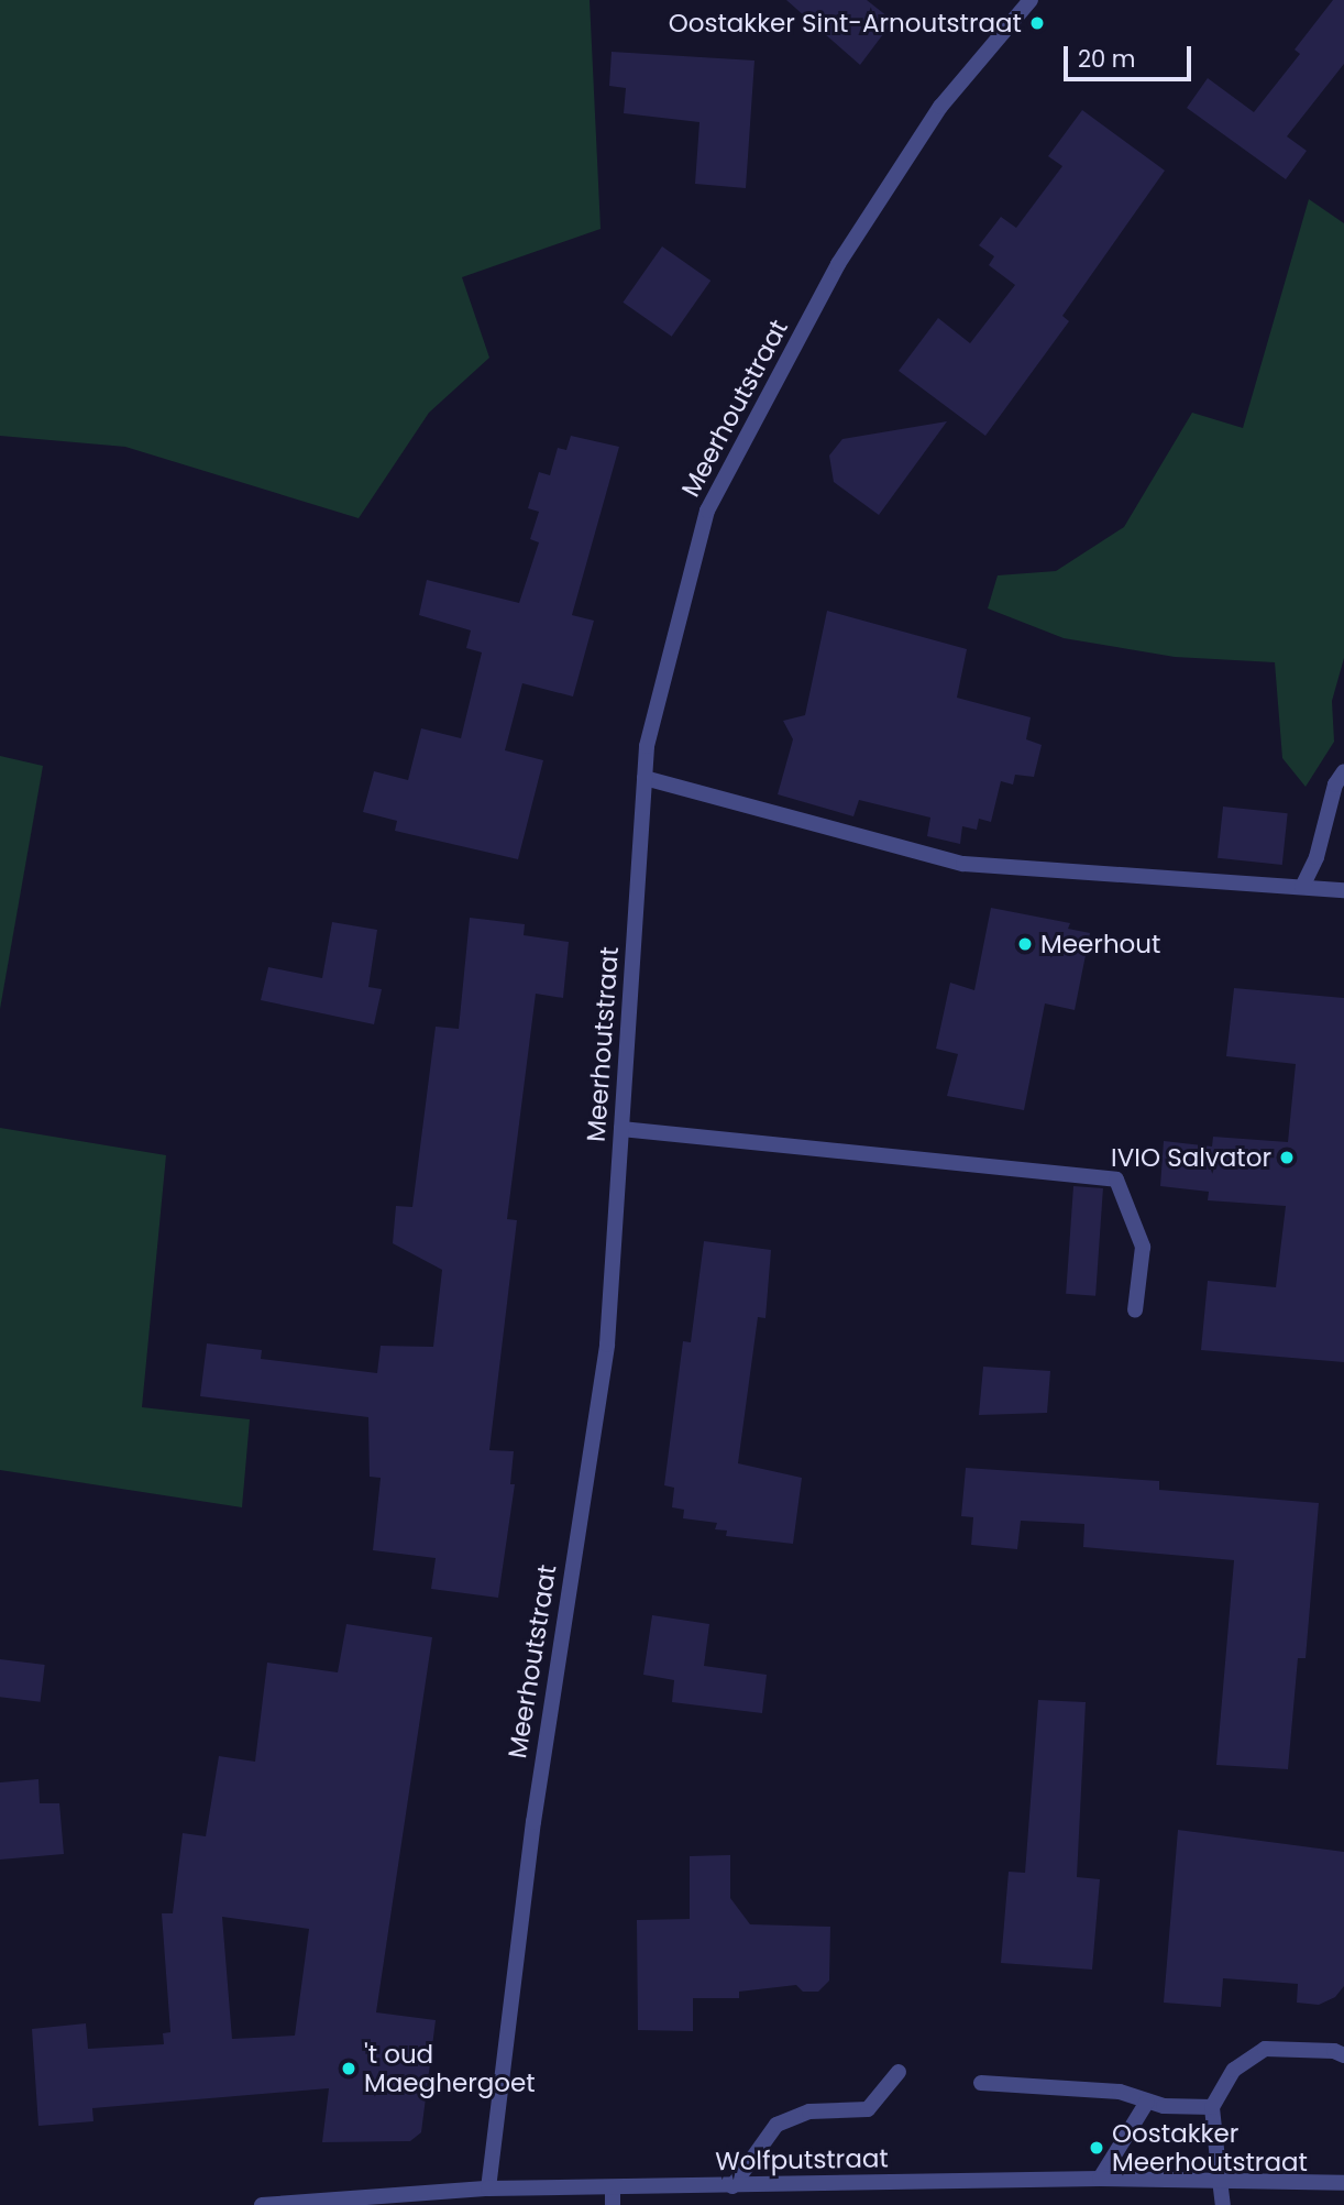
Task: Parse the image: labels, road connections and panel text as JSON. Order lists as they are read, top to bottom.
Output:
{
  "streets": {
    "street": ["Meerhoutstraat", "Wolfputstraat"]
  },
  "crossings": [
    ["Meerhoutstraat", "Wolfputstraat"]
  ],
  "places": [
    "Oostakker Sint-Arnoutstraat",
    "Meerhout",
    "IVIO Salvator",
    "'t oud Maeghergoet",
    "Oostakker Meerhoutstraat"
  ],
  "scale_bar": "20 m"
}
